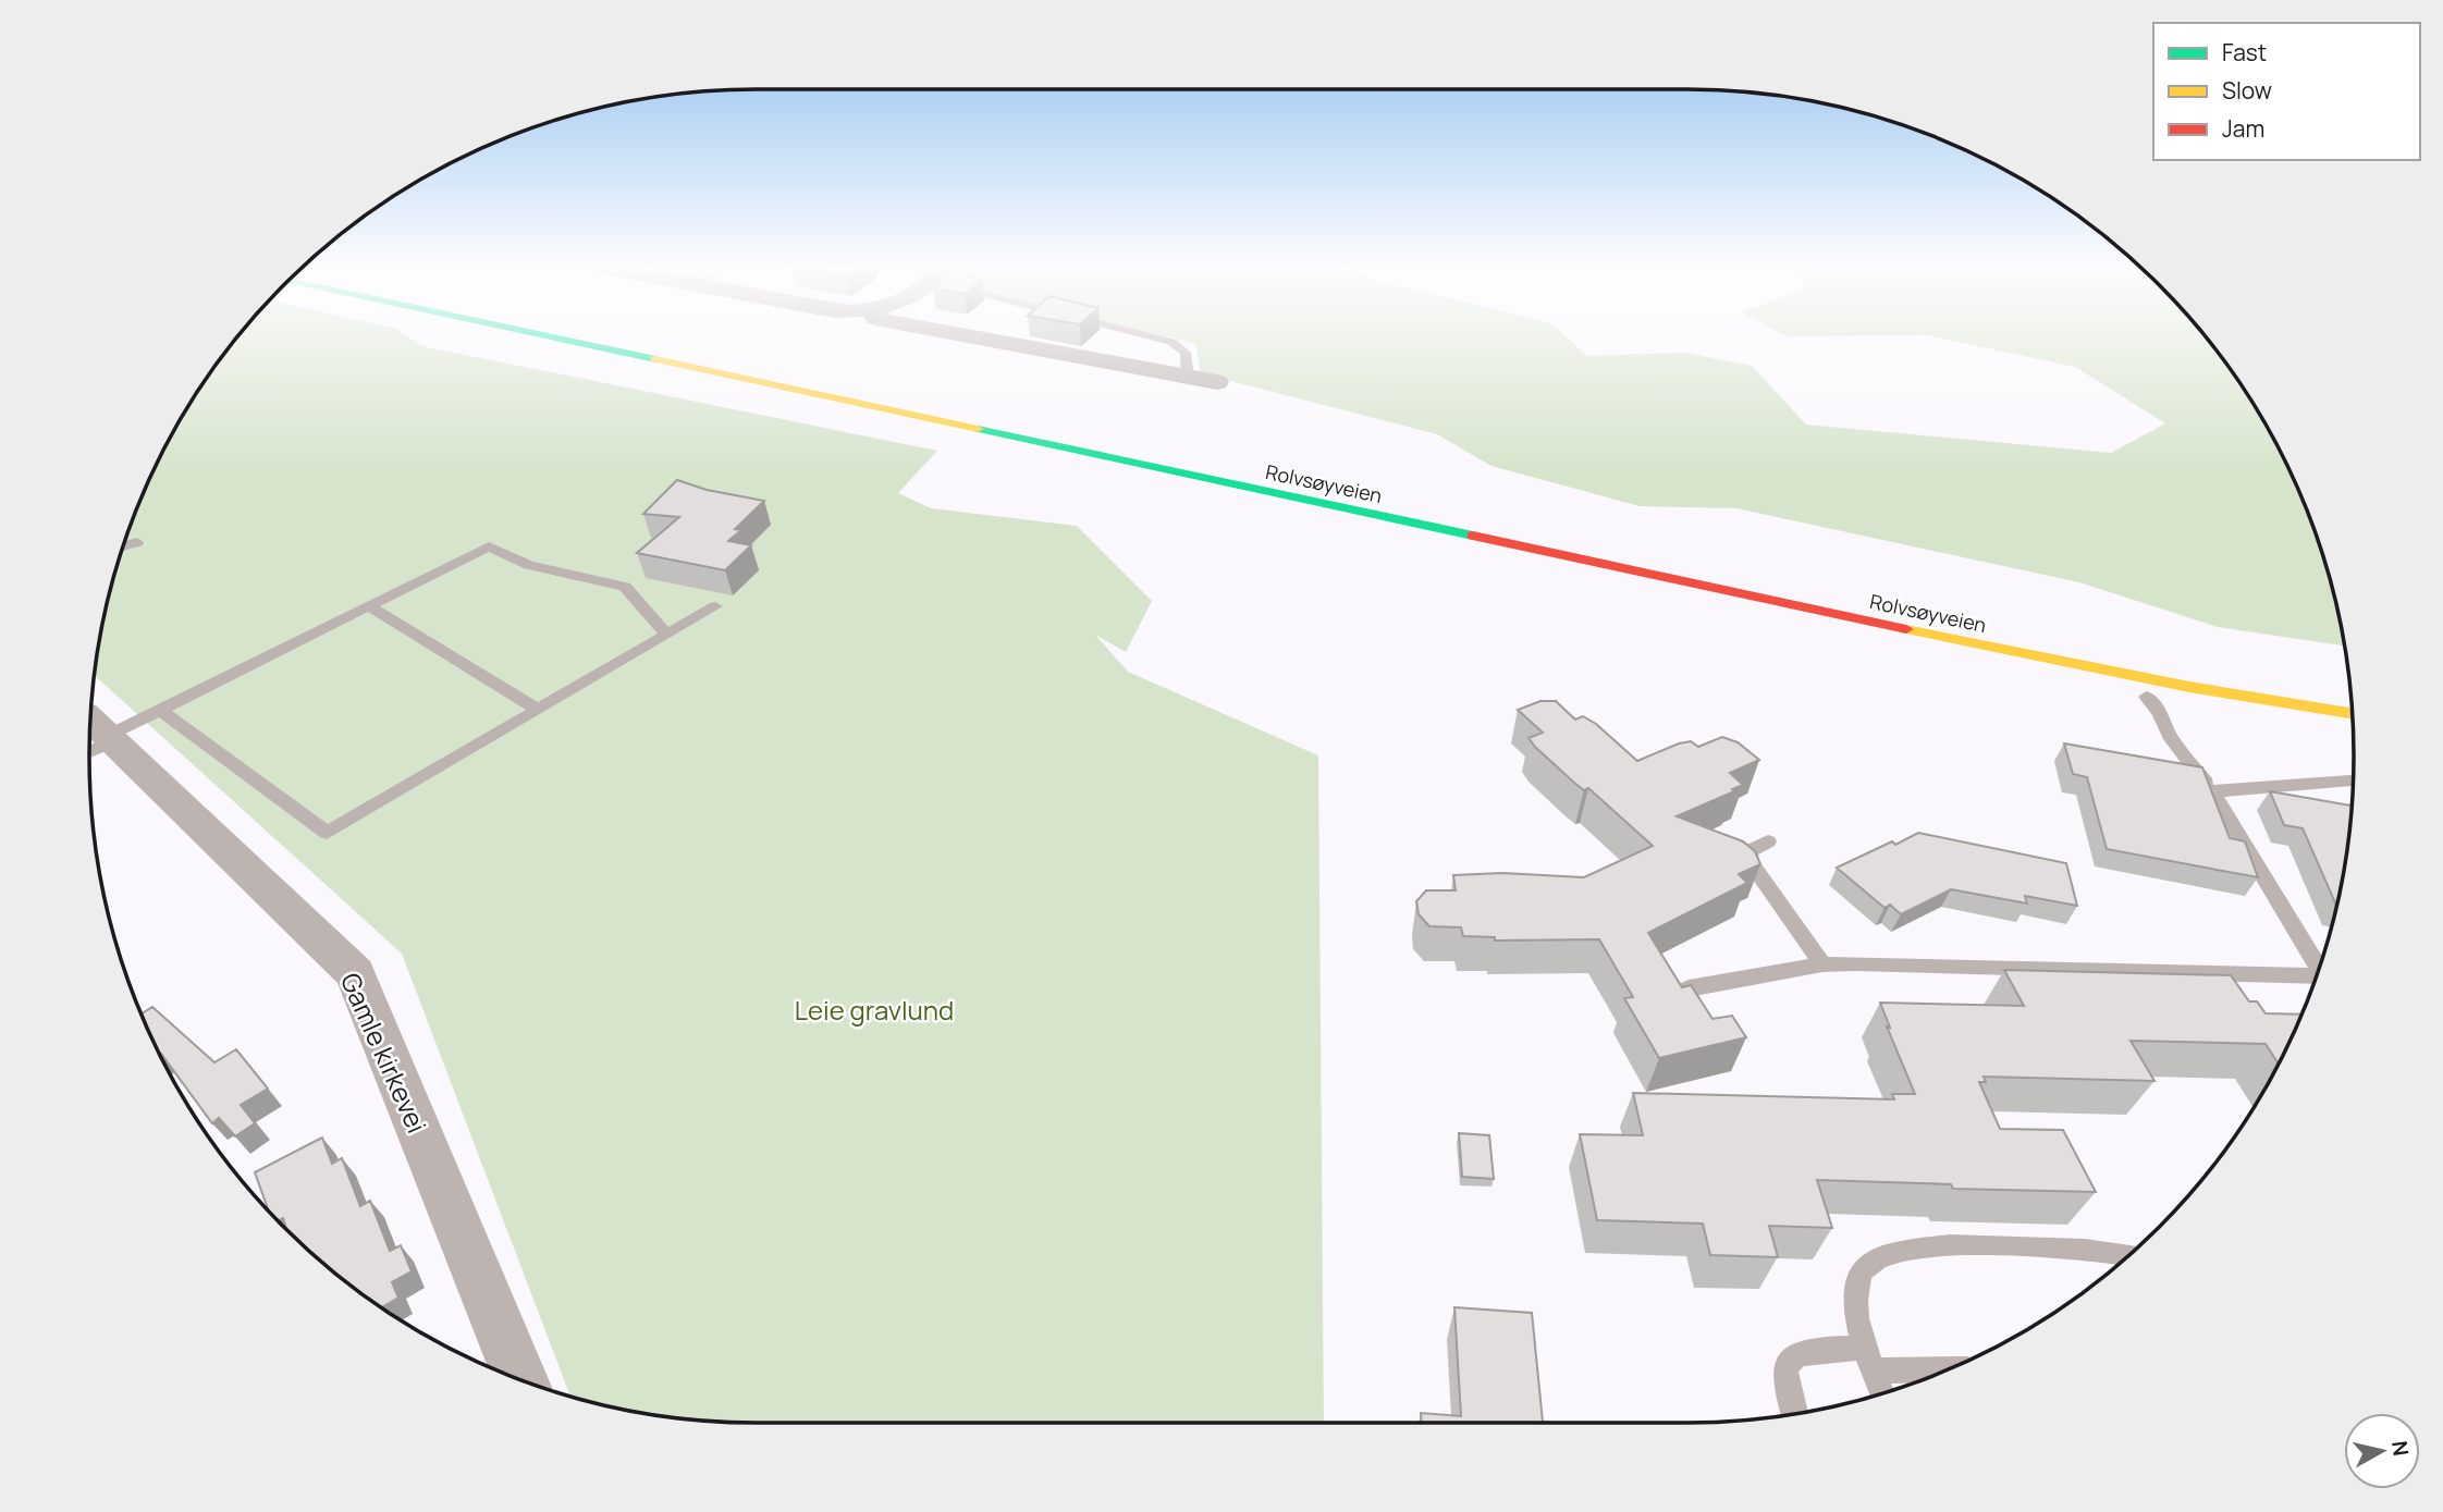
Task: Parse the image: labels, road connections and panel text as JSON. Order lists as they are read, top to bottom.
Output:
{
  "streets": {
    "main road": ["Rolvsøyveien"],
    "street": ["Gamle kirkevei"]
  },
  "parks": ["Leie gravlund"],
  "legend": ["Fast", "Slow", "Jam"],
  "north": "right"
}
